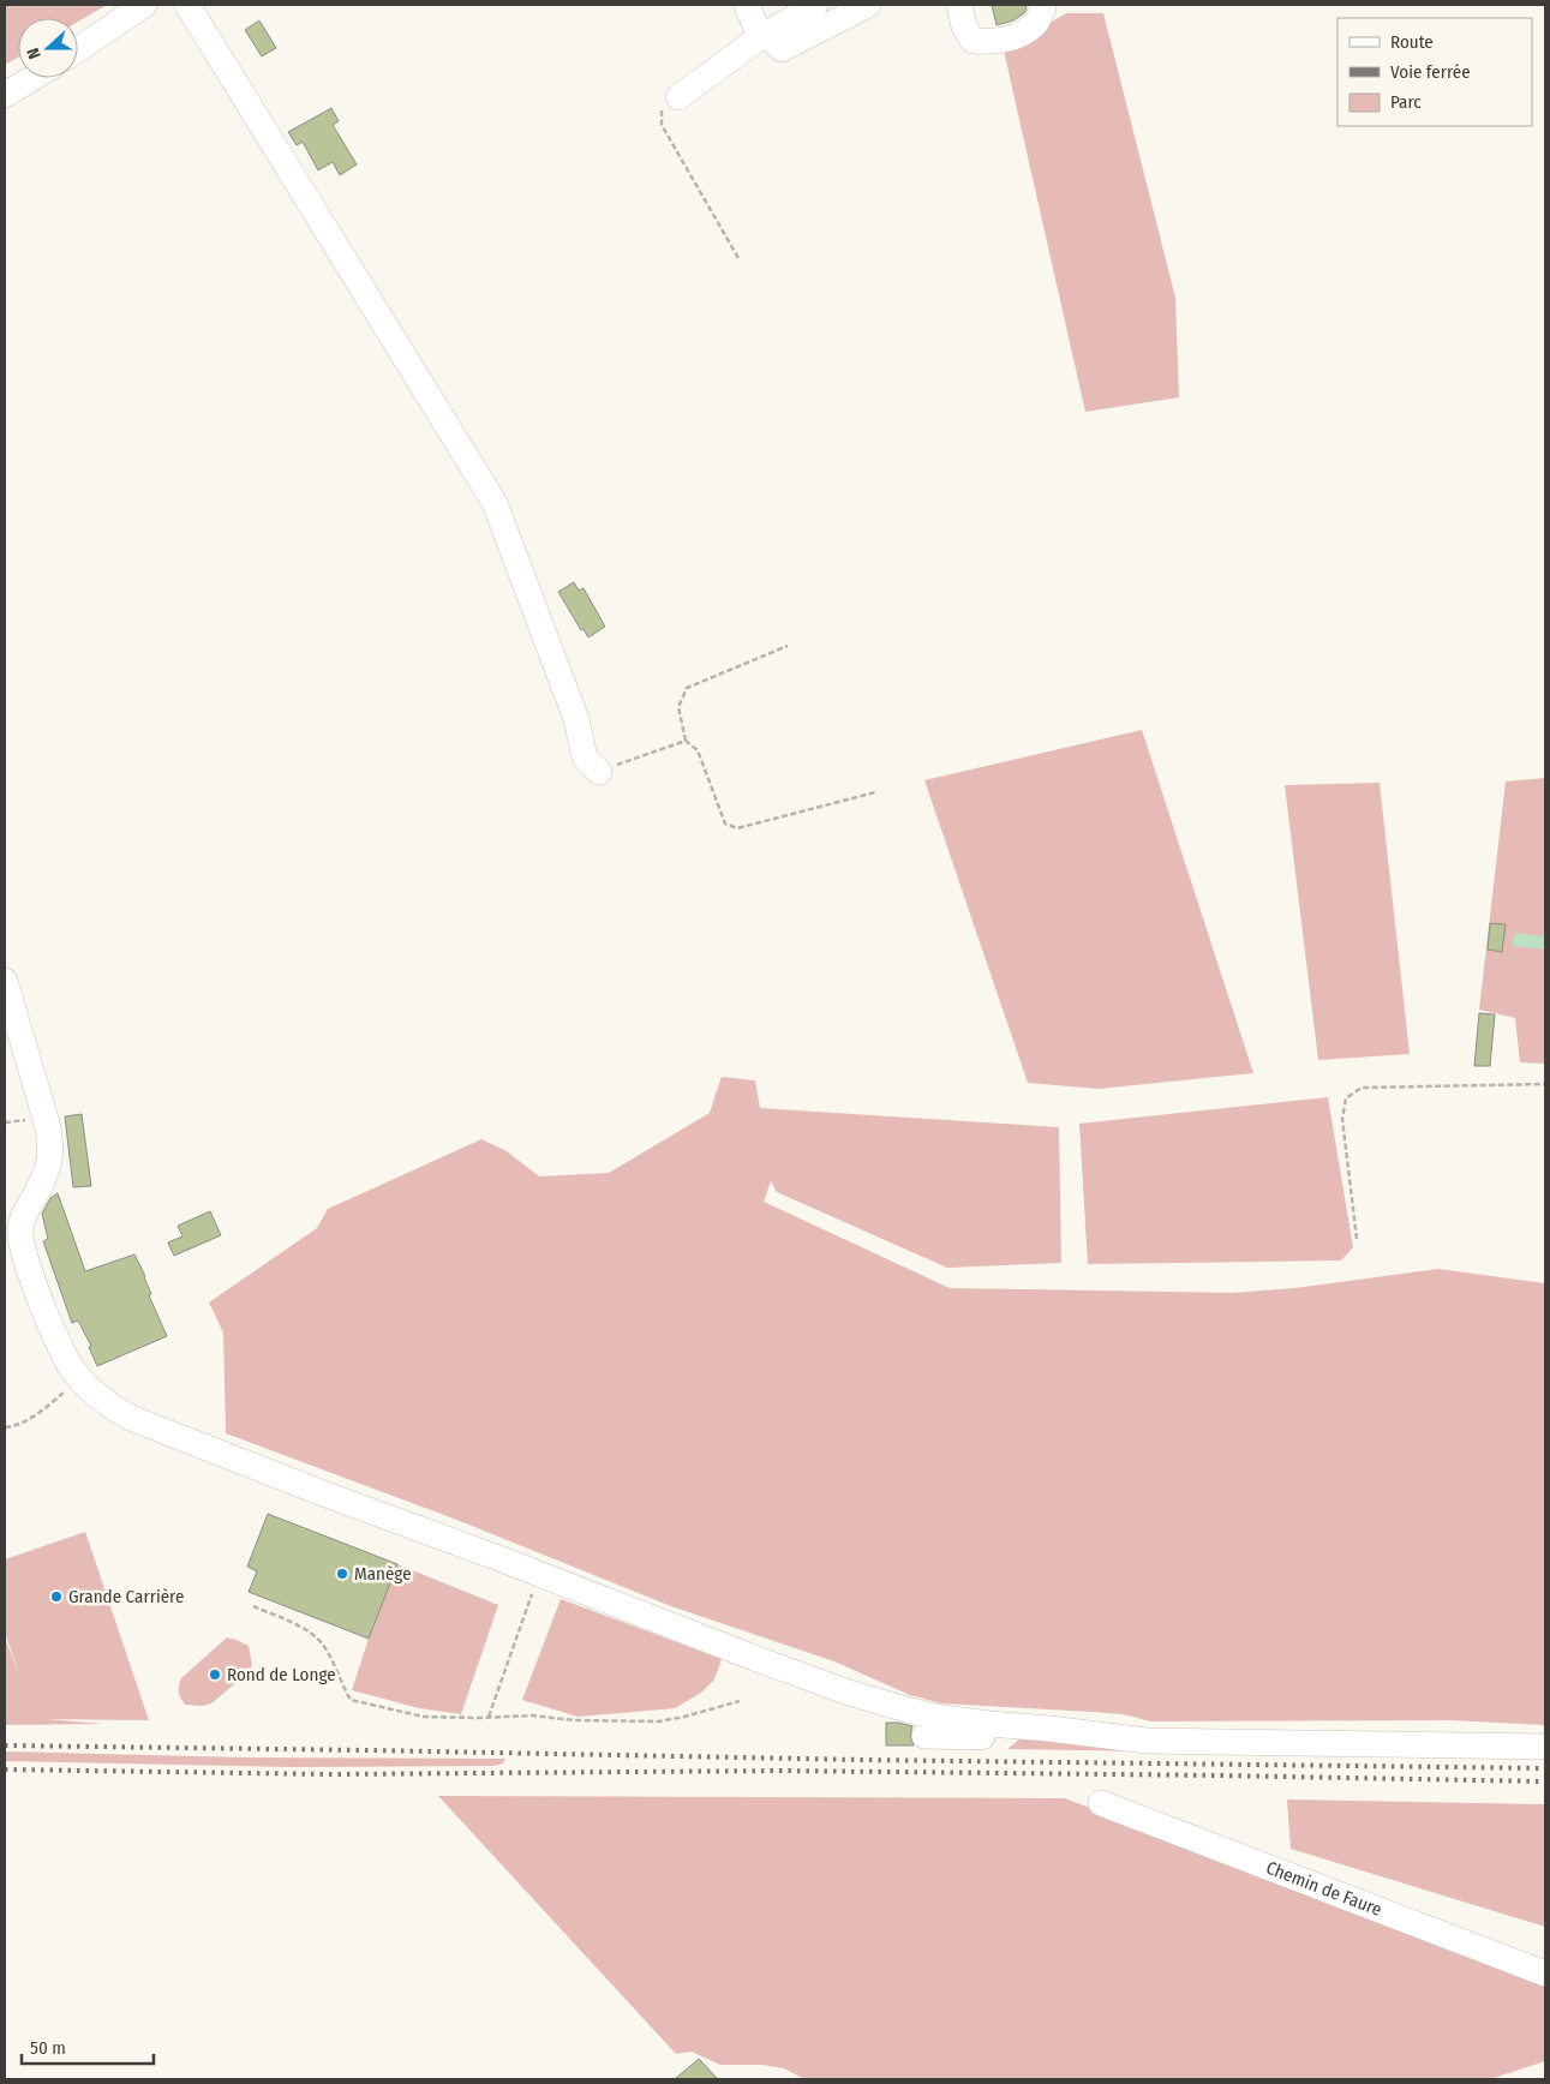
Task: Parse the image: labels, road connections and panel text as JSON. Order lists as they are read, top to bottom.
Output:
{
  "streets": {
    "street": ["Chemin de Faure"]
  },
  "places": ["Manège", "Grande Carrière", "Rond de Longe"],
  "legend": ["Route", "Voie ferrée", "Parc"],
  "scale_bar": "50 m",
  "north": "left"
}
